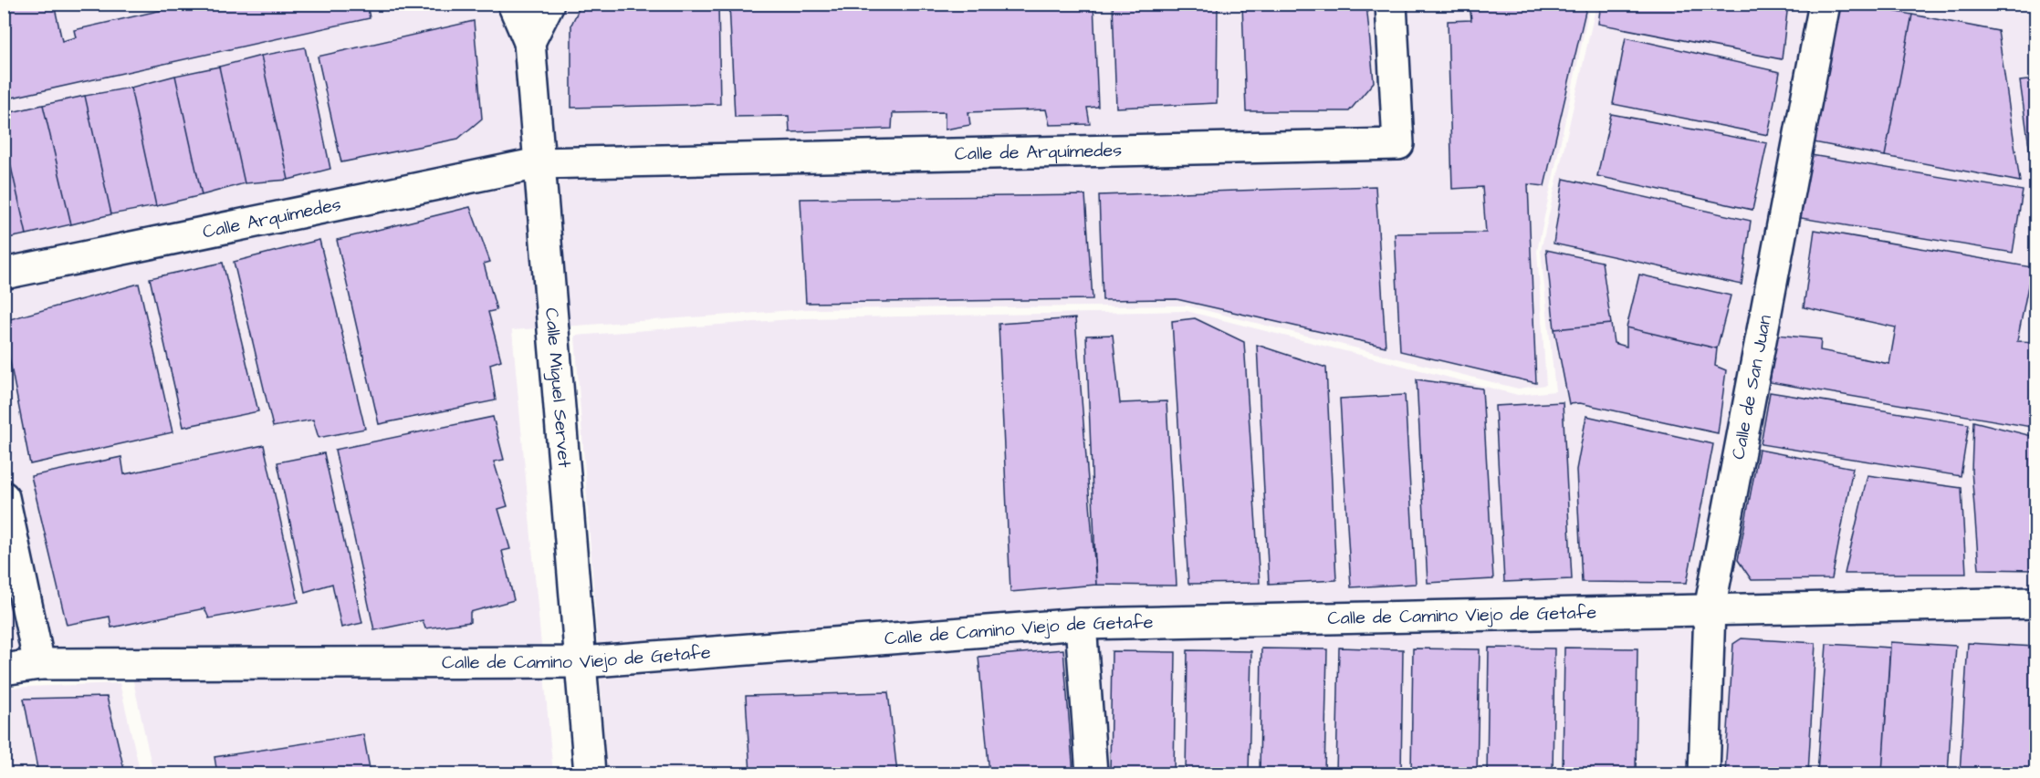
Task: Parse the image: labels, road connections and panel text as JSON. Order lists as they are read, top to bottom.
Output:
{
  "streets": {
    "street": [
      "Calle de Arquímedes",
      "Calle Arquímedes",
      "Calle Miguel Servet",
      "Calle de San Juan",
      "Calle de Camino Viejo de Getafe"
    ]
  },
  "crossings": [
    ["Calle de Arquímedes", "Calle Arquímedes"],
    ["Calle de Arquímedes", "Calle Miguel Servet"],
    ["Calle Arquímedes", "Calle Miguel Servet"],
    ["Calle Miguel Servet", "Calle de Camino Viejo de Getafe"],
    ["Calle de San Juan", "Calle de Camino Viejo de Getafe"]
  ]
}
